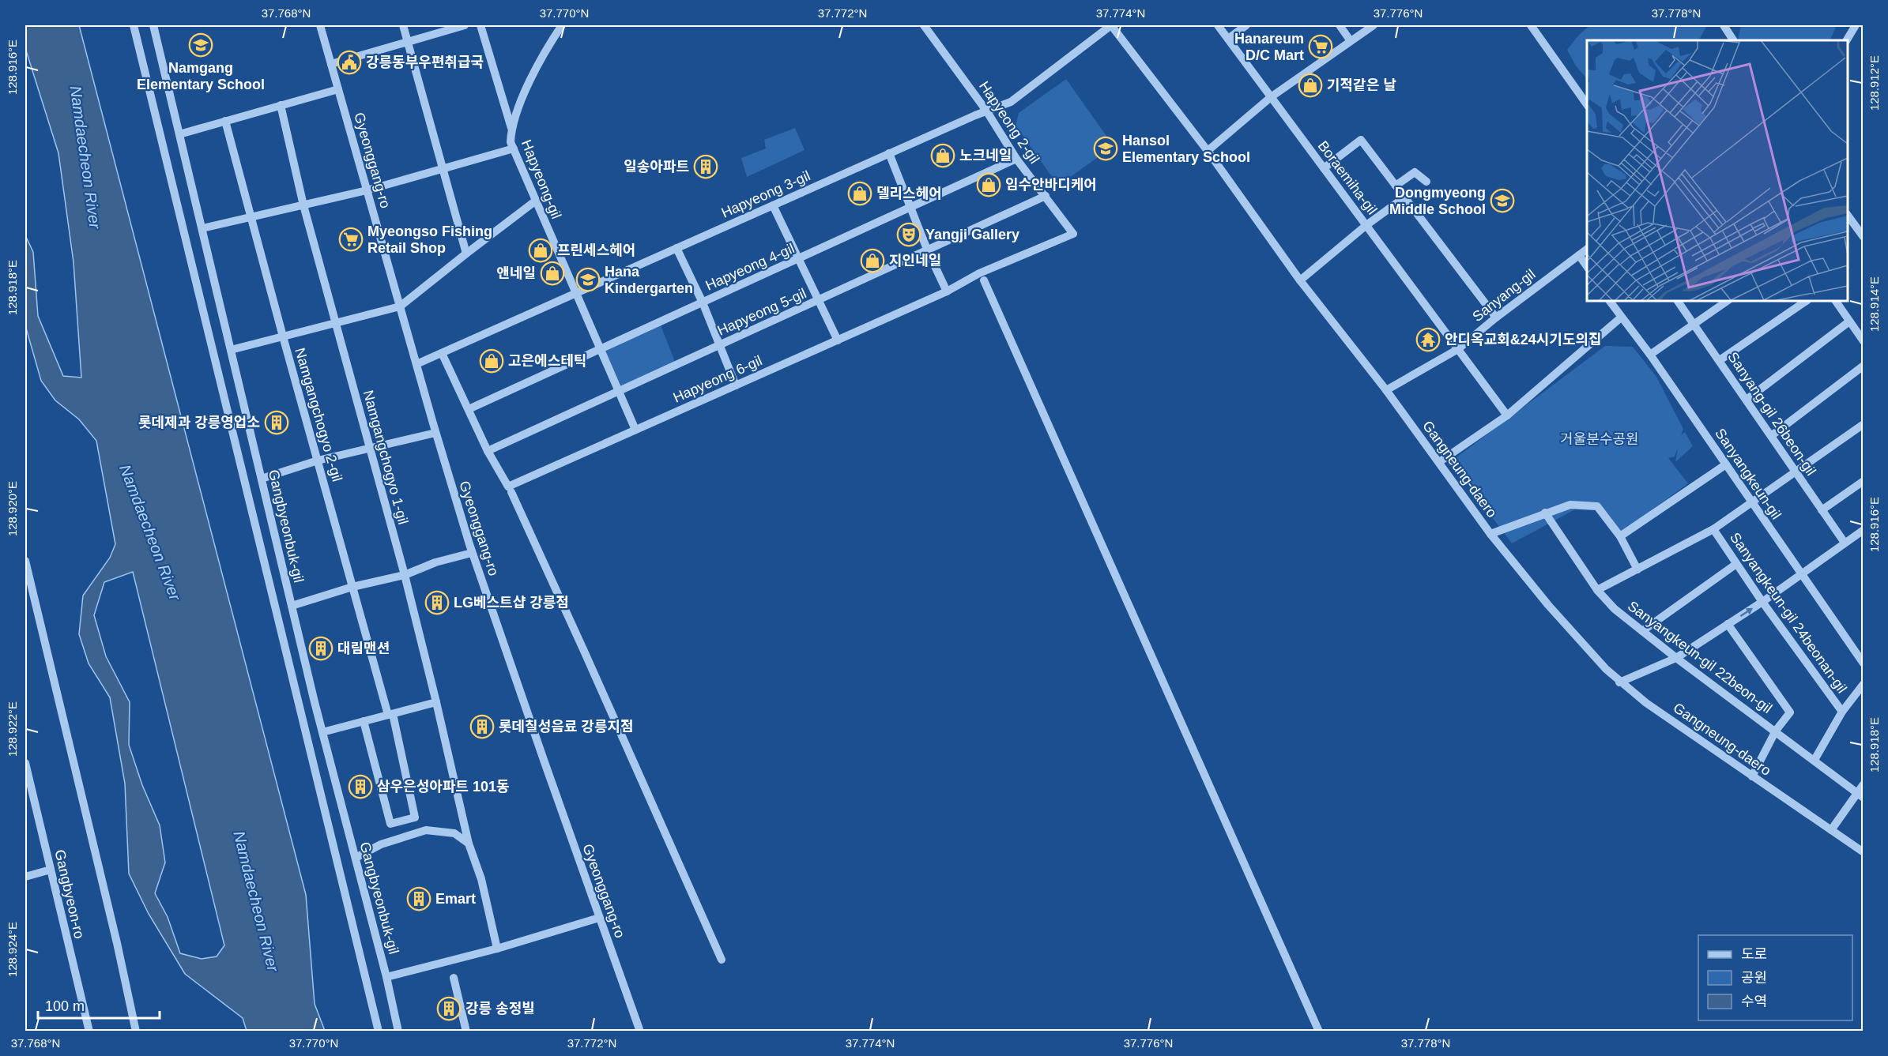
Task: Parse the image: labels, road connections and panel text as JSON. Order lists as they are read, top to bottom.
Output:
{
  "streets": {
    "street": [
      "Hapyeong 2-gil",
      "Gyeonggang-ro",
      "Boraemiha-gil",
      "Hapyeong-gil",
      "Hapyeong 3-gil",
      "Hapyeong 4-gil",
      "Sanyang-gil",
      "Hapyeong 5-gil",
      "Hapyeong 6-gil",
      "Sanyang-gil 26beon-gil",
      "Namgangchogyo 2-gil",
      "Namgangchogyo 1-gil",
      "Gangneung-daero",
      "Sanyangkeun-gil",
      "Gangbyeonbuk-gil",
      "Sanyangkeun-gil 24beonan-gil",
      "Sanyangkeun-gil 22beon-gil",
      "Gangbyeon-ro"
    ]
  },
  "crossings": [
    ["Hapyeong 2-gil", "Hapyeong 3-gil"],
    ["Hapyeong 2-gil", "Hapyeong 4-gil"],
    ["Hapyeong 2-gil", "Hapyeong 5-gil"],
    ["Hapyeong 2-gil", "Hapyeong 6-gil"],
    ["Gyeonggang-ro", "Hapyeong 3-gil"],
    ["Boraemiha-gil", "Sanyang-gil"],
    ["Hapyeong-gil", "Hapyeong 3-gil"],
    ["Hapyeong-gil", "Hapyeong 4-gil"],
    ["Hapyeong-gil", "Hapyeong 5-gil"],
    ["Hapyeong-gil", "Hapyeong 6-gil"],
    ["Hapyeong 3-gil", "Hapyeong 6-gil"],
    ["Hapyeong 3-gil", "Gangneung-daero"],
    ["Hapyeong 4-gil", "Hapyeong 6-gil"],
    ["Sanyang-gil", "Gangneung-daero"],
    ["Hapyeong 5-gil", "Hapyeong 6-gil"]
  ],
  "water": ["Namdaecheon River"],
  "parks": ["거울분수공원"],
  "places": {
    "school or university": [
      "Namgang Elementary School",
      "Hansol Elementary School",
      "Dongmyeong Middle School",
      "Hana Kindergarten"
    ],
    "supermarket": ["Hanareum D/C Mart", "Myeongso Fishing Retail Shop"],
    "public building": ["강릉동부우편취급국"],
    "shop": [
      "기적같은 날",
      "노크네일",
      "임수안바디케어",
      "델리스헤어",
      "프린세스헤어",
      "지인네일",
      "앤네일",
      "고은에스테틱"
    ],
    "building": [
      "일송아파트",
      "롯데제과 강릉영업소",
      "LG베스트샵 강릉점",
      "대림맨션",
      "롯데칠성음료 강릉지점",
      "삼우은성아파트 101동",
      "Emart",
      "강릉 송정빌"
    ],
    "theatre": ["Yangji Gallery"],
    "temple": ["안디옥교회&24시기도의집"]
  },
  "legend": ["도로", "공원", "수역"],
  "scale_bar": "100 m",
  "coordinates": [
    "37.768°N",
    "37.770°N",
    "37.772°N",
    "37.774°N",
    "37.776°N",
    "37.778°N",
    "128.916°E",
    "128.912°E",
    "128.918°E",
    "128.914°E",
    "128.920°E",
    "128.922°E",
    "128.924°E"
  ]
}
